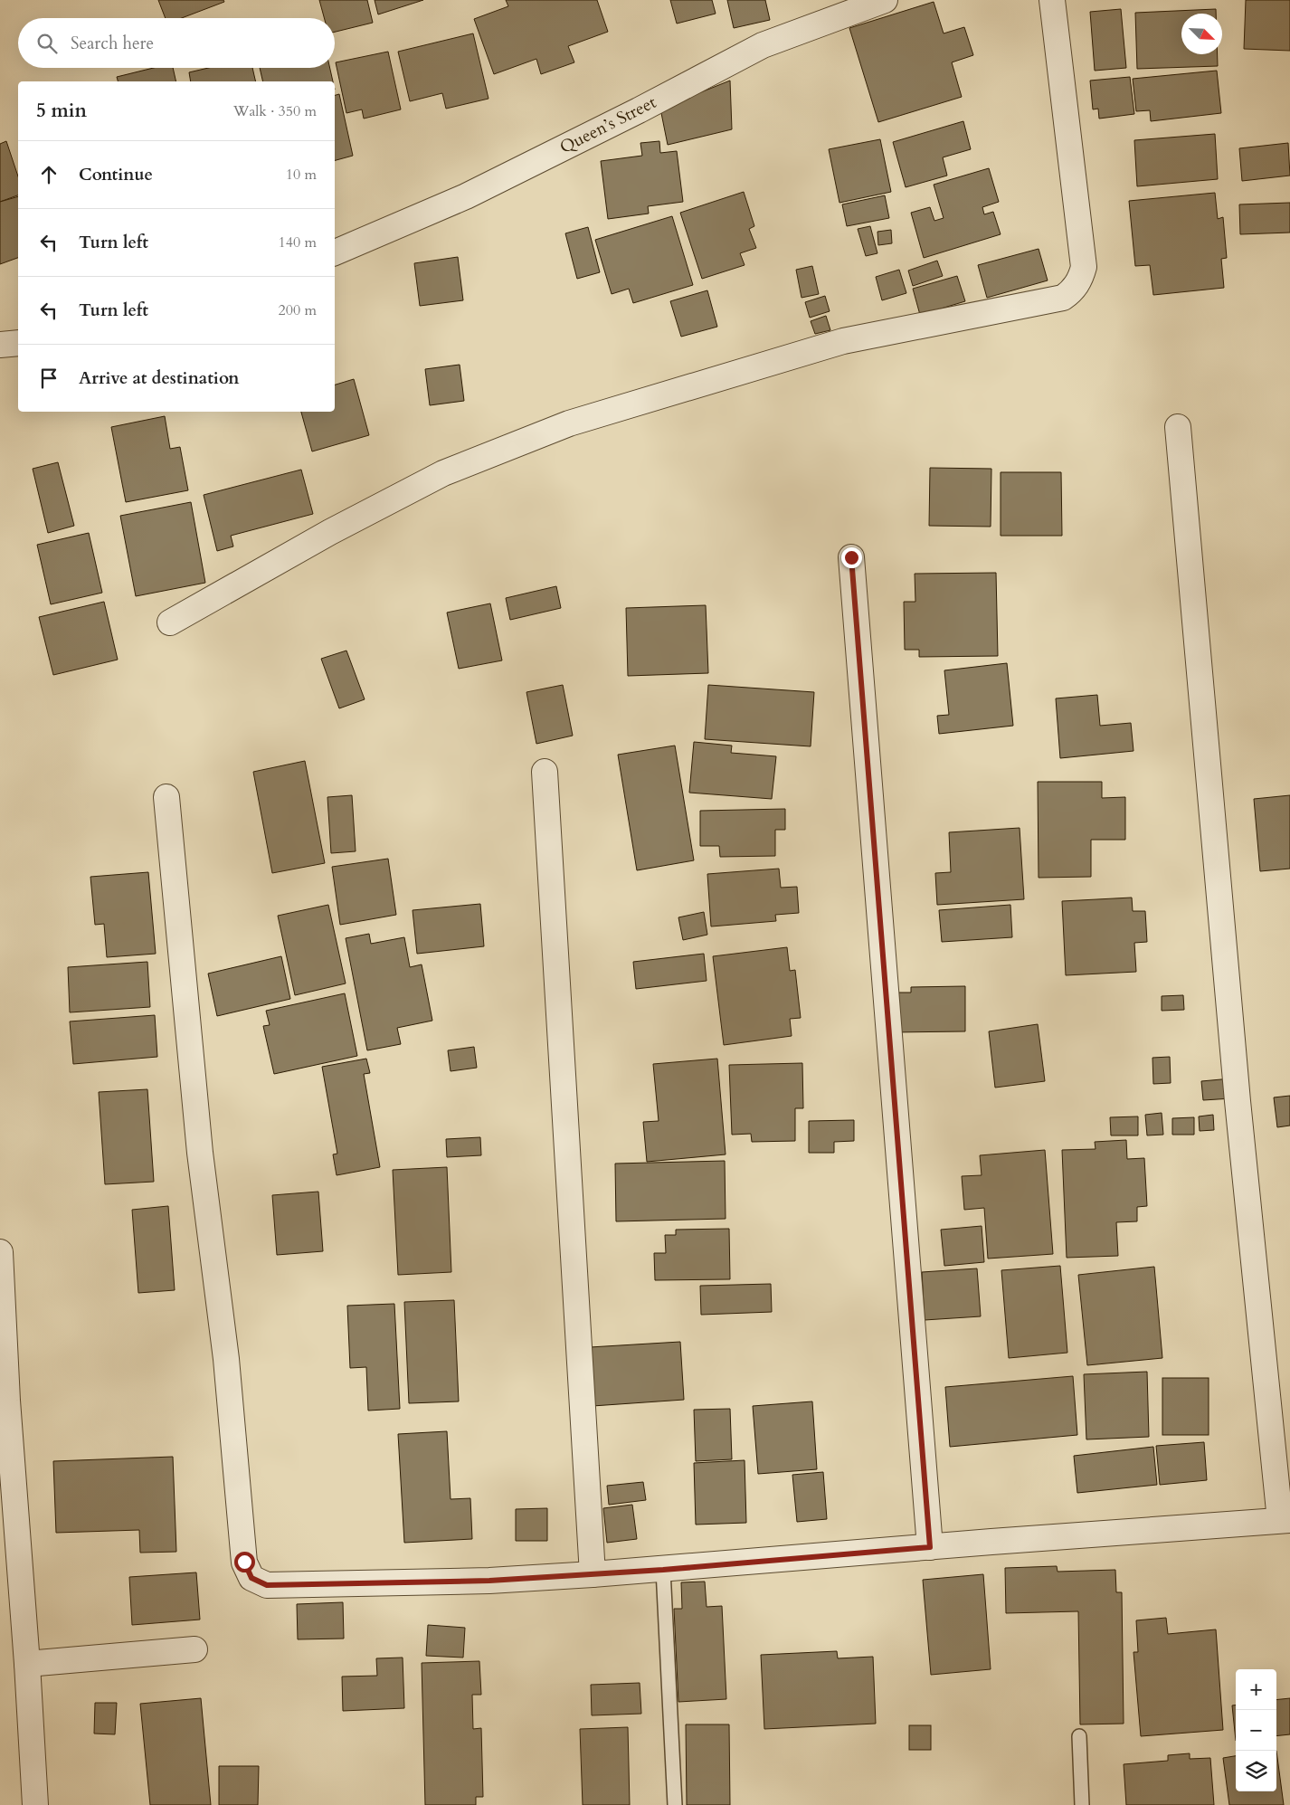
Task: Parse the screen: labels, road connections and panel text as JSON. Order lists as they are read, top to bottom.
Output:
{
  "streets": {
    "street": ["Queen’s Street"]
  },
  "north": "bottom right",
  "page": {
    "search": "Search here",
    "heading": ["5 min", "Walk · 350 m"],
    "list": [
      ["Continue", "10 m"],
      ["Turn left", "140 m"],
      ["Turn left", "200 m"],
      "Arrive at destination"
    ],
    "map_buttons": ["+", "−"]
  }
}
